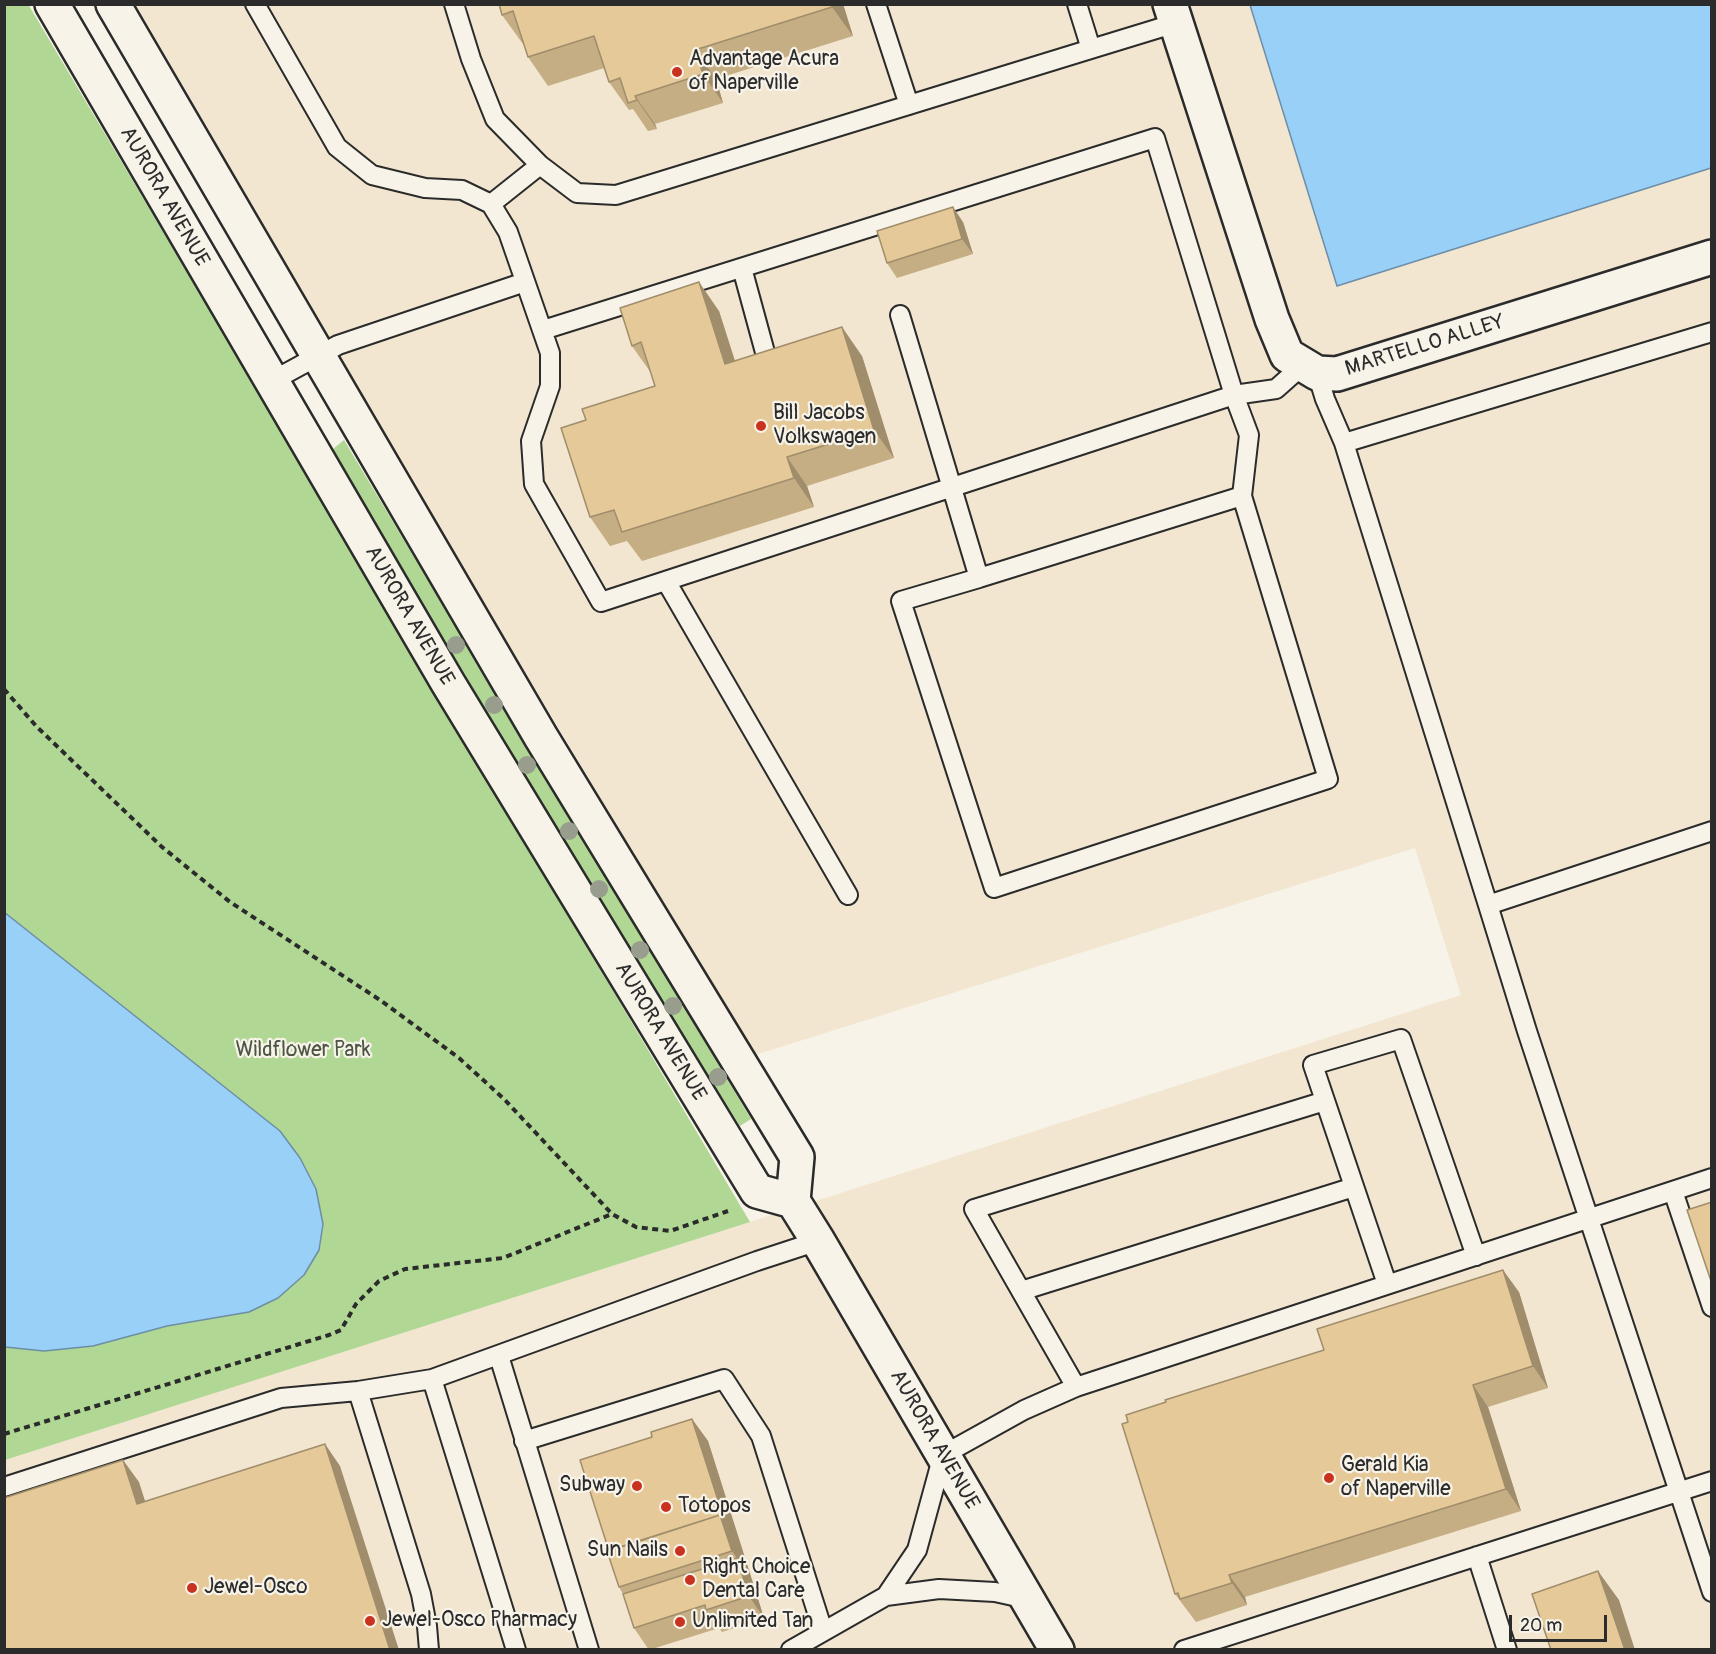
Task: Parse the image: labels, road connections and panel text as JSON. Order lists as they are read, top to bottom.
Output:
{
  "streets": {
    "main road": ["AURORA AVENUE", "MARTELLO ALLEY"]
  },
  "parks": ["Wildflower Park"],
  "places": [
    "Advantage Acura of Naperville",
    "Bill Jacobs Volkswagen",
    "Gerald Kia of Naperville",
    "Subway",
    "Totopos",
    "Sun Nails",
    "Right Choice Dental Care",
    "Jewel-Osco",
    "Jewel-Osco Pharmacy",
    "Unlimited Tan"
  ],
  "scale_bar": "20 m"
}
